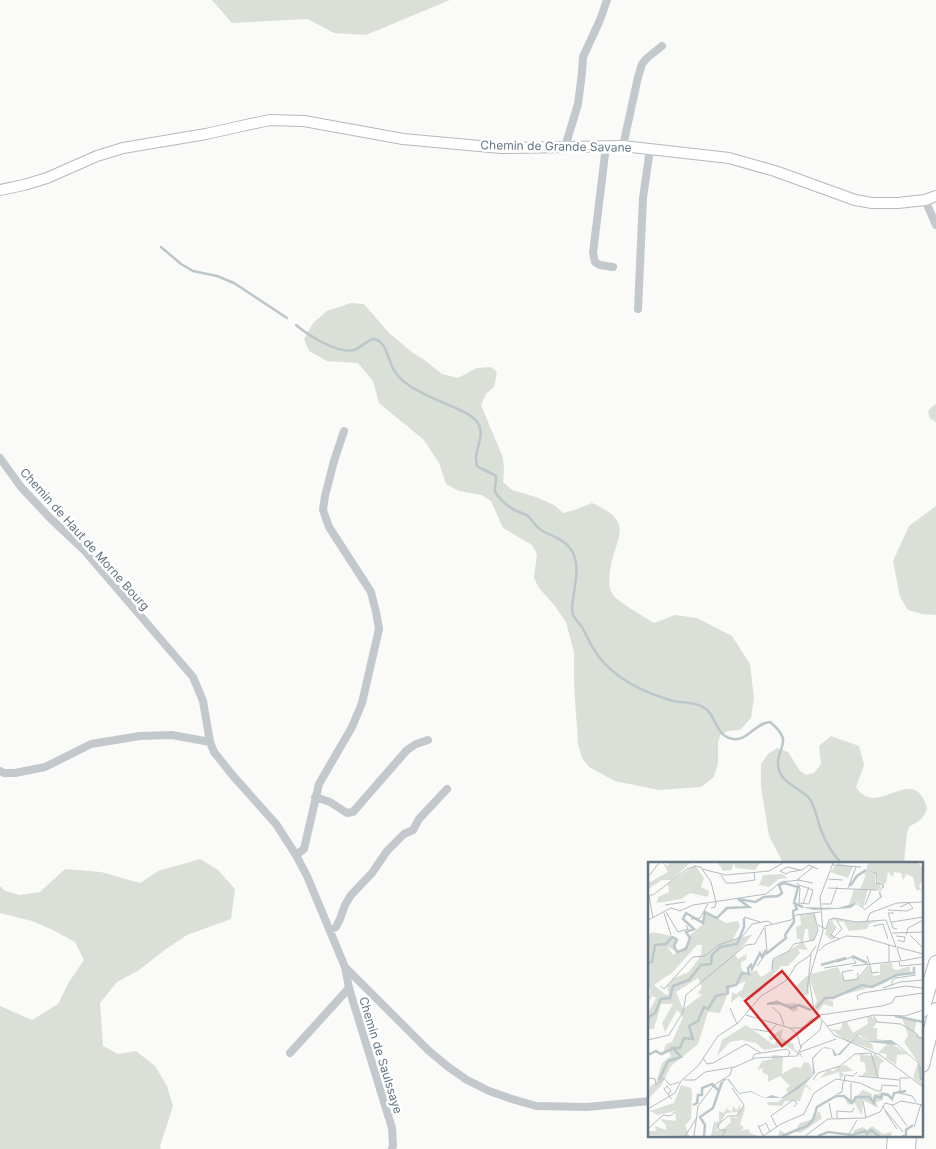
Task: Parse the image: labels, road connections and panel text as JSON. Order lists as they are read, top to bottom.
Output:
{
  "streets": {
    "street": ["Chemin de Grande Savane", "Chemin de Haut de Morne Bourg", "Chemin de Saulssaye"]
  },
  "crossings": [
    ["Chemin de Haut de Morne Bourg", "Chemin de Saulssaye"]
  ]
}
